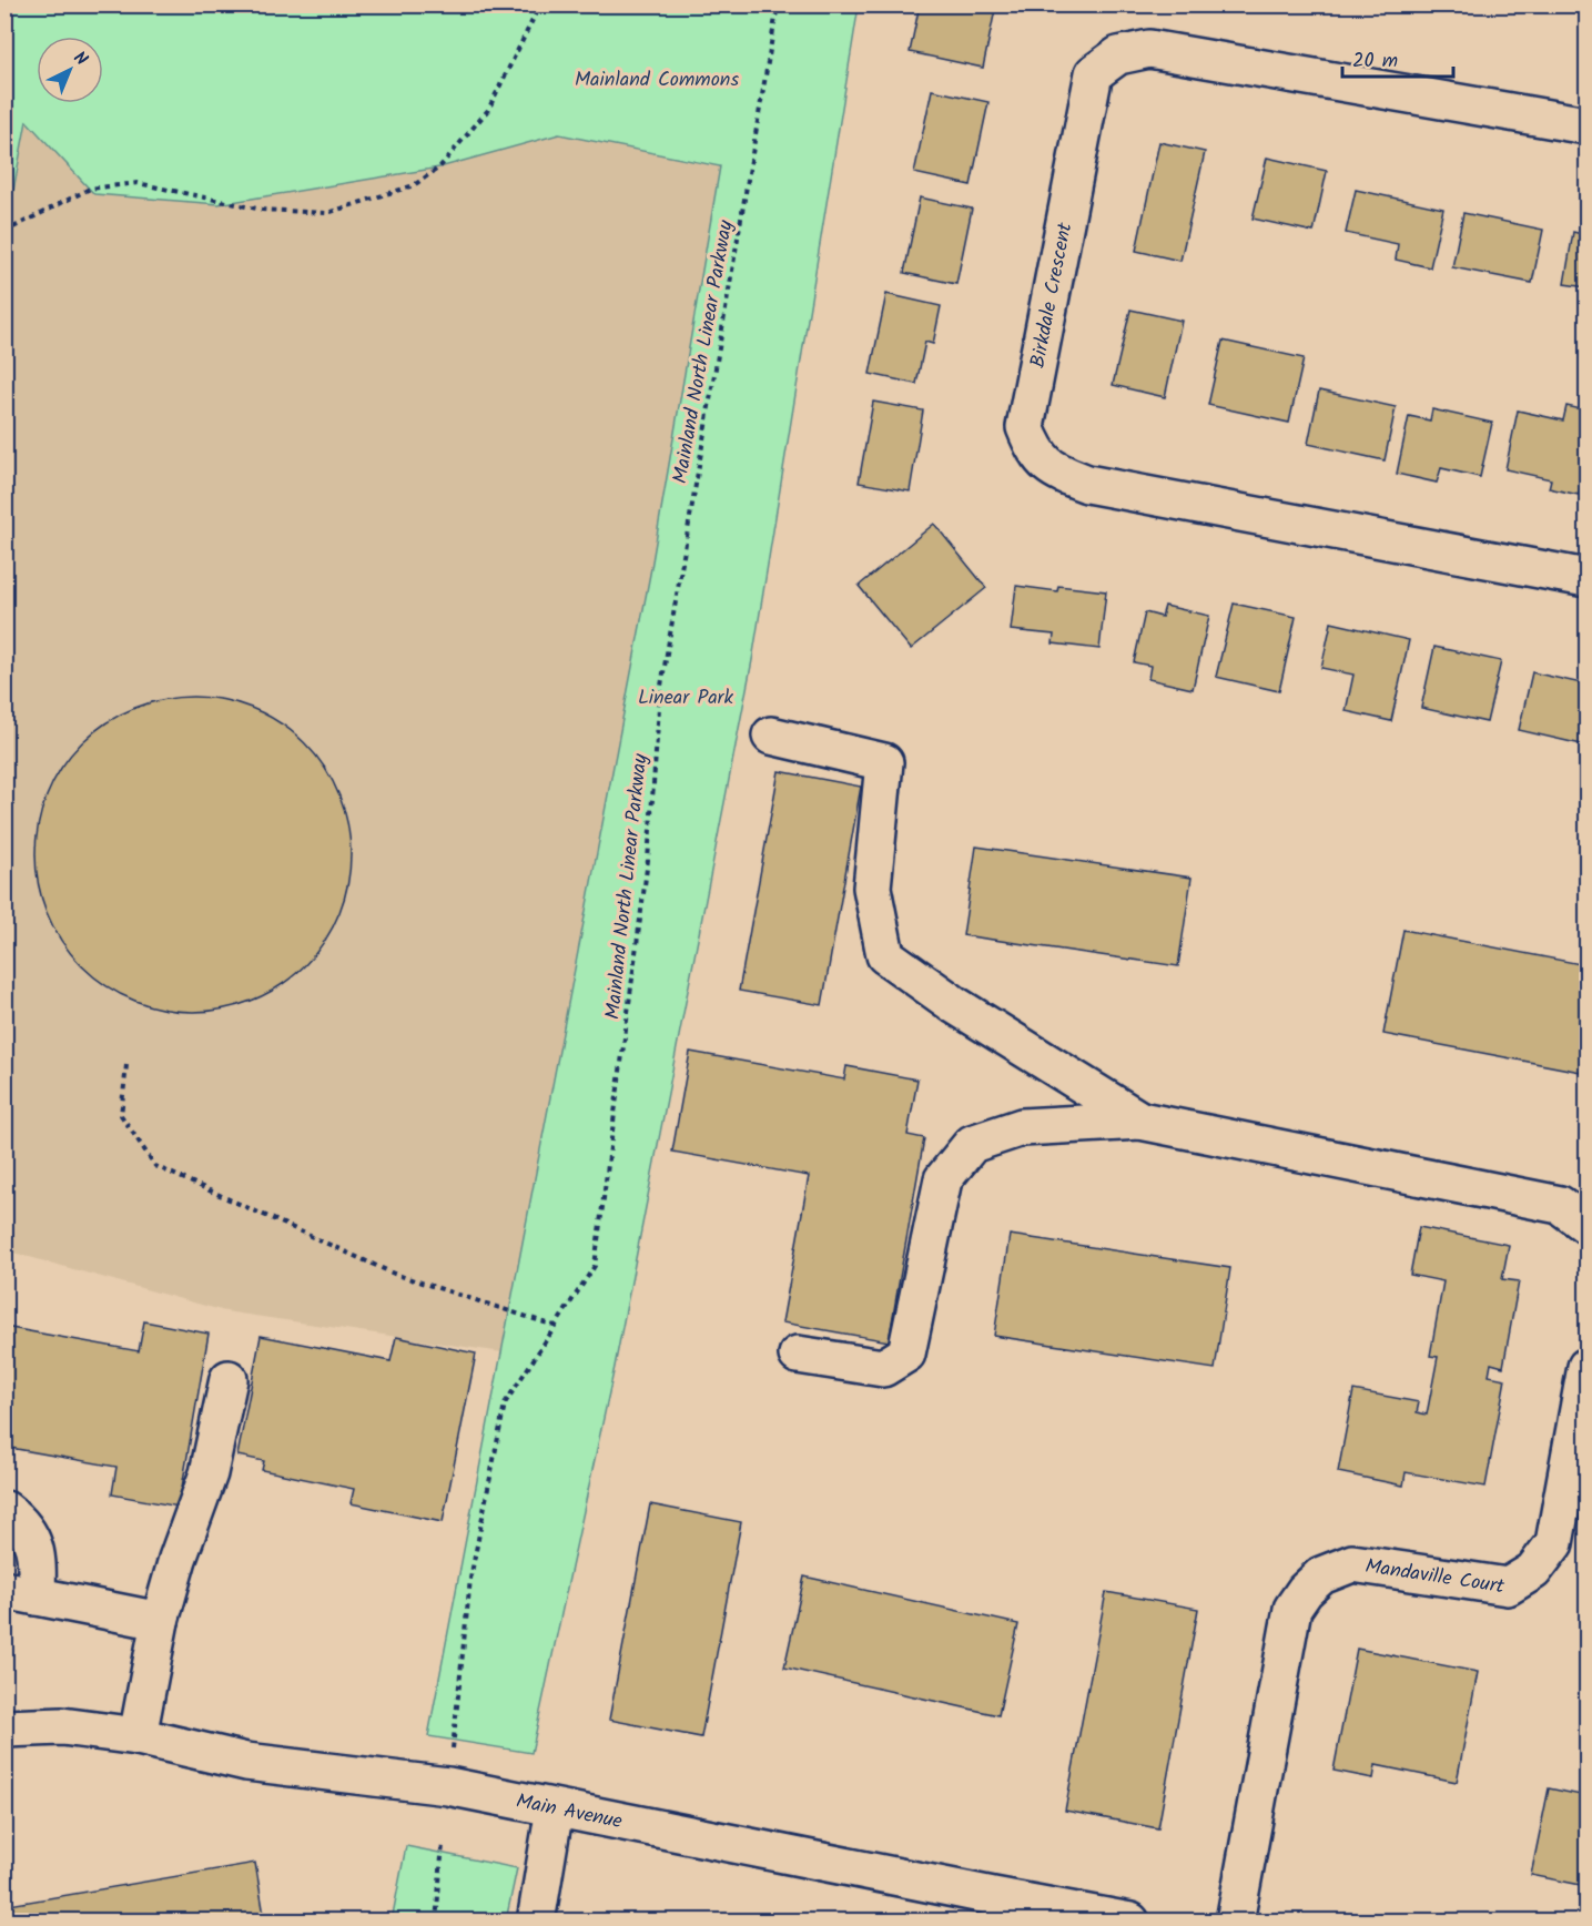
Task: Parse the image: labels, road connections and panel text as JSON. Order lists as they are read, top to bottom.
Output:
{
  "streets": {
    "street": ["Birkdale Crescent", "Mandaville Court", "Main Avenue"],
    "path": ["Mainland North Linear Parkway"]
  },
  "parks": ["Mainland Commons", "Linear Park"],
  "scale_bar": "20 m",
  "north": "top right"
}
